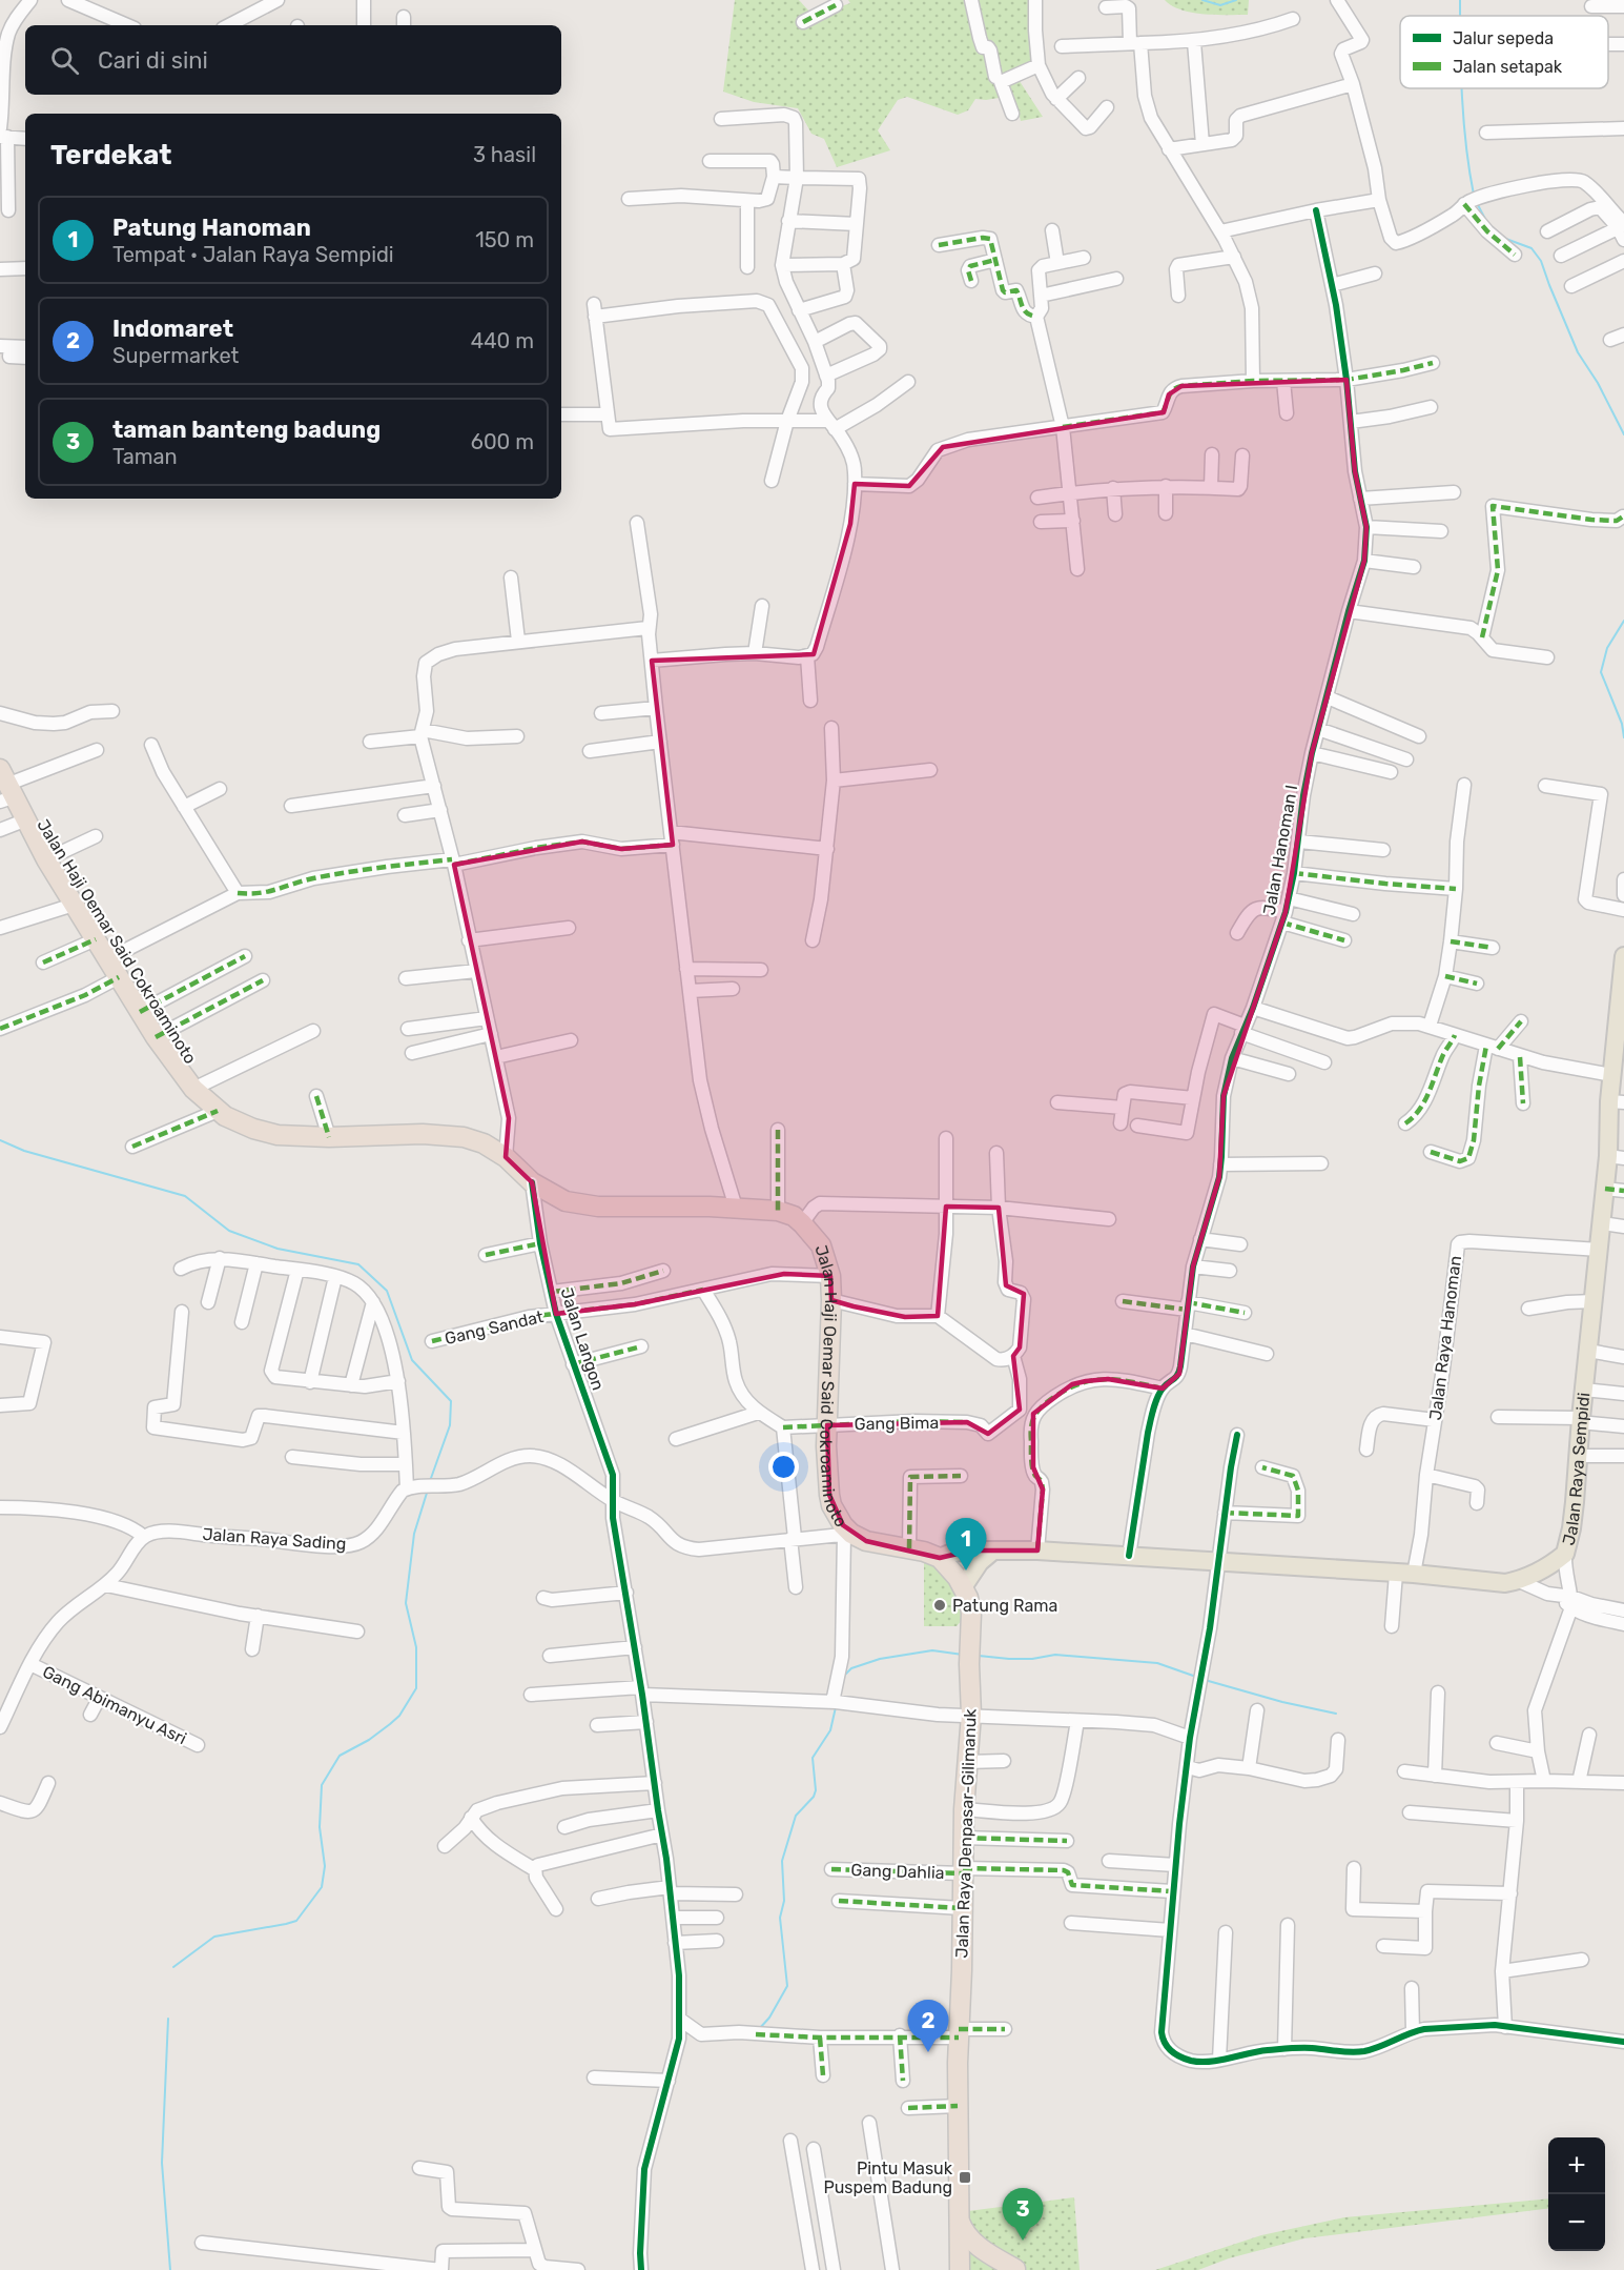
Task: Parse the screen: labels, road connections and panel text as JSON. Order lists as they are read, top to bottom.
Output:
{
  "streets": {
    "highway": ["Jalan Haji Oemar Said Cokroaminoto", "Jalan Raya Denpasar-Gilimanuk"],
    "main road": ["Jalan Raya Sempidi"],
    "street": [
      "Jalan Hanoman I",
      "Gang Sandat",
      "Jalan Raya Hanoman",
      "Jalan Langon",
      "Gang Bima",
      "Jalan Raya Sading",
      "Gang Abimanyu Asri",
      "Gang Dahlia"
    ]
  },
  "crossings": [
    ["Jalan Hanoman I", "Jalan Raya Sempidi"],
    ["Jalan Haji Oemar Said Cokroaminoto", "Gang Sandat"],
    ["Jalan Haji Oemar Said Cokroaminoto", "Jalan Langon"],
    ["Jalan Haji Oemar Said Cokroaminoto", "Gang Bima"],
    ["Jalan Haji Oemar Said Cokroaminoto", "Jalan Raya Sempidi"],
    ["Gang Sandat", "Jalan Langon"],
    ["Jalan Raya Hanoman", "Jalan Raya Sempidi"],
    ["Jalan Raya Denpasar-Gilimanuk", "Gang Dahlia"]
  ],
  "places": {
    "other": ["Patung Rama"],
    "transit": ["Pintu Masuk Puspem Badung"]
  },
  "legend": ["Jalur sepeda", "Jalan setapak"],
  "page": {
    "search": "Cari di sini",
    "heading": ["Terdekat", "3 hasil"],
    "list": [
      {
        "mark": "1",
        "name": "Patung Hanoman",
        "note": "Tempat · Jalan Raya Sempidi",
        "value": "150 m"
      },
      {
        "mark": "2",
        "name": "Indomaret",
        "note": "Supermarket",
        "value": "440 m"
      },
      {
        "mark": "3",
        "name": "taman banteng badung",
        "note": "Taman",
        "value": "600 m"
      }
    ],
    "pins": ["1", "2", "3"],
    "map_buttons": ["+", "−"]
  }
}
